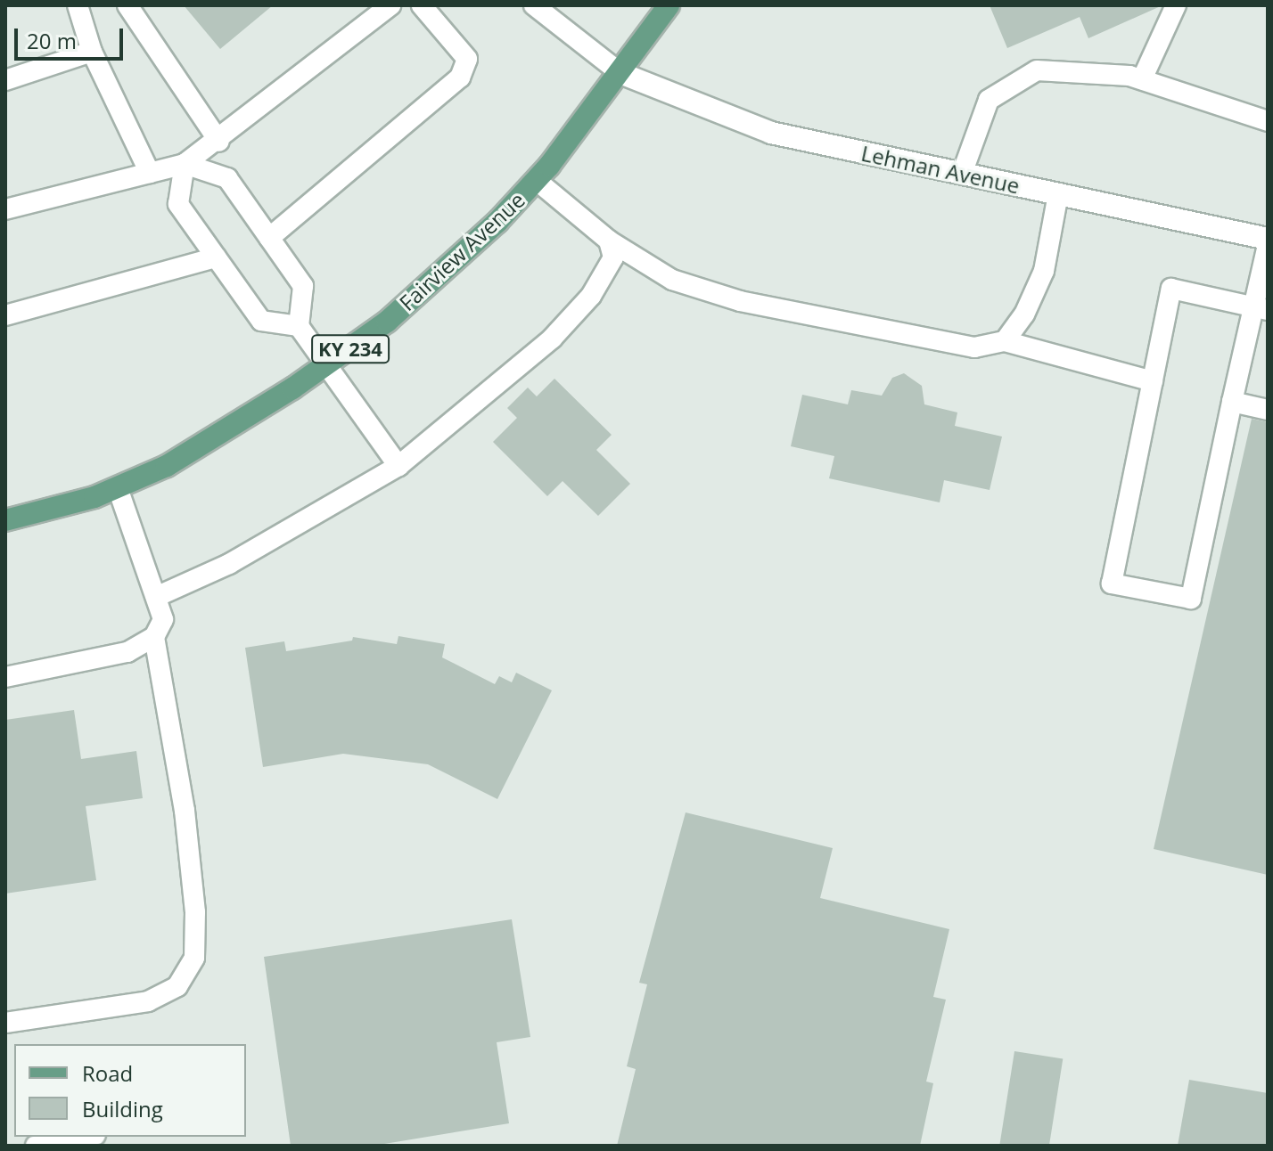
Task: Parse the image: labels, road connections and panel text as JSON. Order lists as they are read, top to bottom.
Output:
{
  "streets": {
    "main road": ["Fairview Avenue", "KY 234"],
    "street": ["Lehman Avenue"]
  },
  "crossings": [
    ["Lehman Avenue", "Fairview Avenue"]
  ],
  "legend": ["Road", "Building"],
  "scale_bar": "20 m"
}
